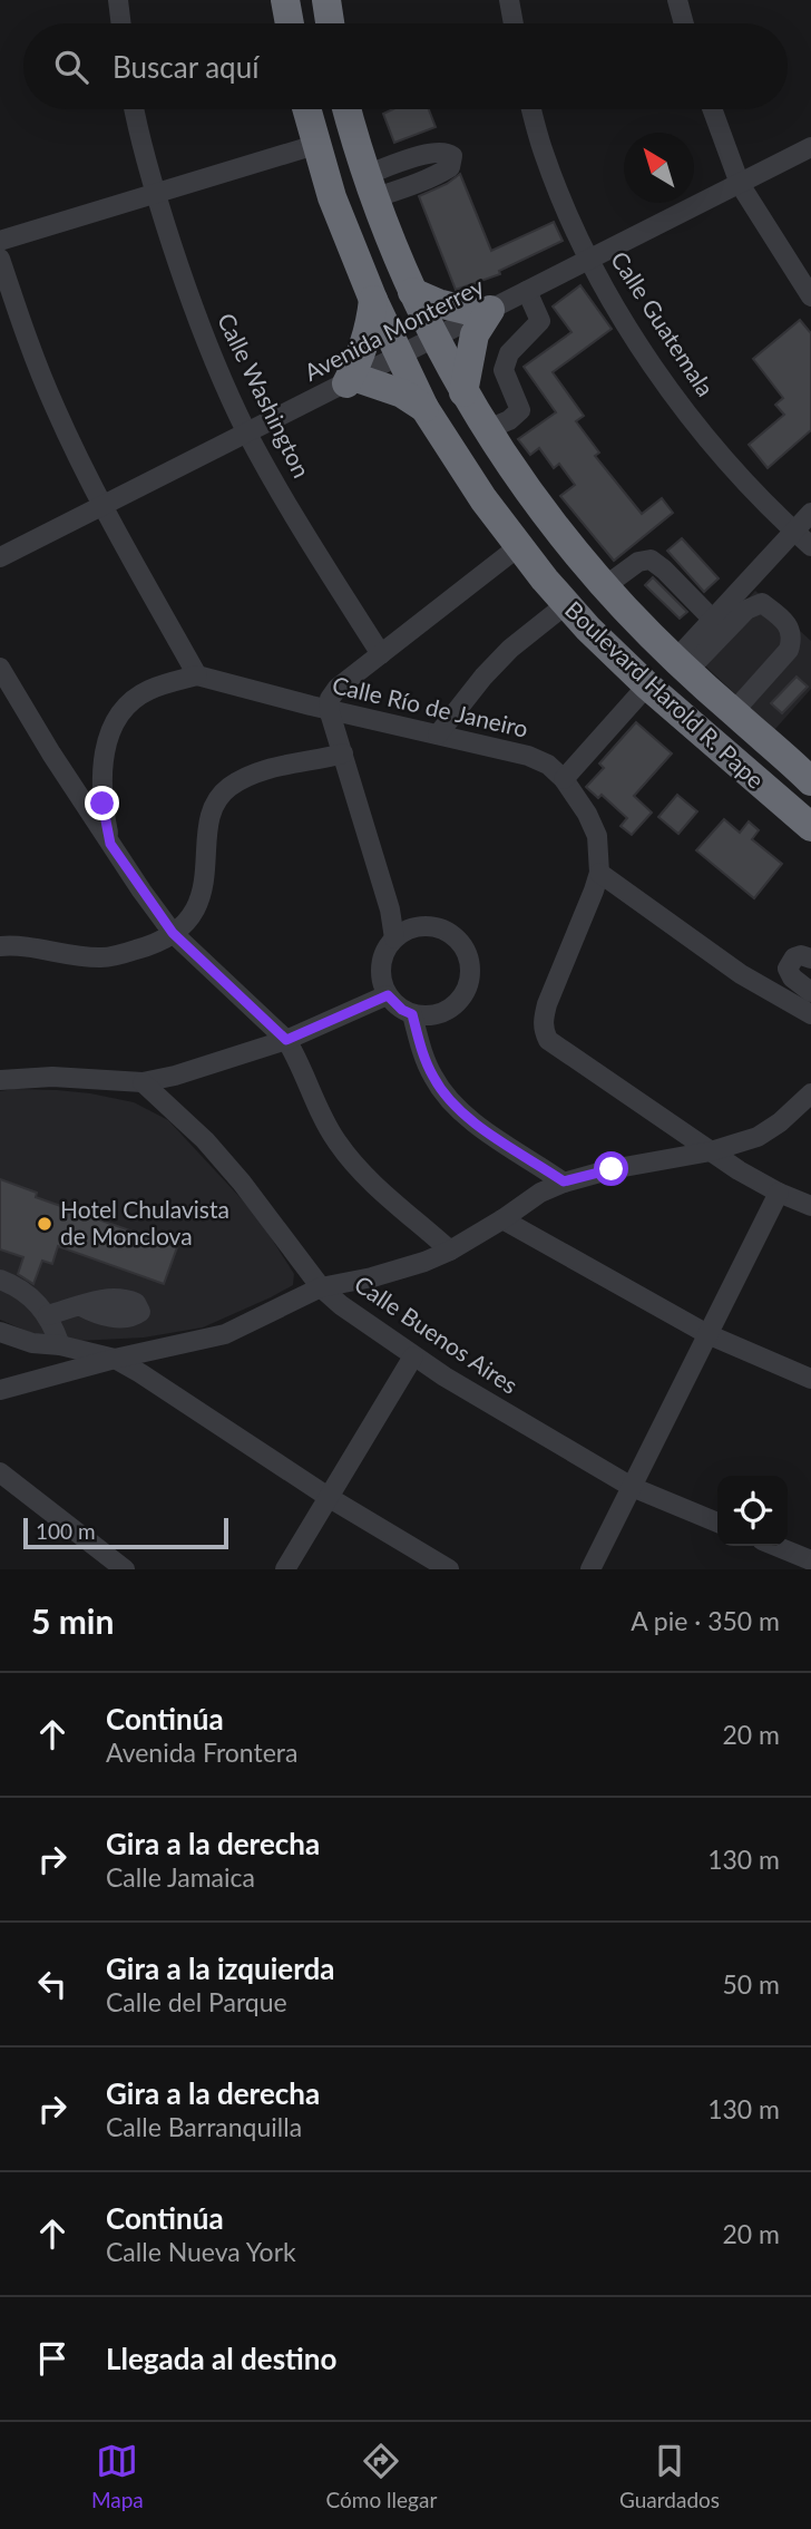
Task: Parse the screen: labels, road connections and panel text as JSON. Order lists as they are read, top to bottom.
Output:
{
  "streets": {
    "highway": ["Boulevard Harold R. Pape"],
    "street": [
      "Calle Guatemala",
      "Avenida Monterrey",
      "Calle Washington",
      "Calle Río de Janeiro",
      "Calle Buenos Aires"
    ]
  },
  "crossings": [
    ["Calle Guatemala", "Avenida Monterrey"],
    ["Avenida Monterrey", "Calle Washington"],
    ["Avenida Monterrey", "Boulevard Harold R. Pape"]
  ],
  "places": ["Hotel Chulavista de Monclova"],
  "scale_bar": "100 m",
  "north": "top left",
  "page": {
    "search": "Buscar aquí",
    "scale": "100 m",
    "heading": ["5 min", "A pie · 350 m"],
    "list": [
      ["Continúa", "Avenida Frontera", "20 m"],
      ["Gira a la derecha", "Calle Jamaica", "130 m"],
      ["Gira a la izquierda", "Calle del Parque", "50 m"],
      ["Gira a la derecha", "Calle Barranquilla", "130 m"],
      ["Continúa", "Calle Nueva York", "20 m"],
      "Llegada al destino"
    ],
    "nav": ["Mapa", "Cómo llegar", "Guardados"]
  }
}
